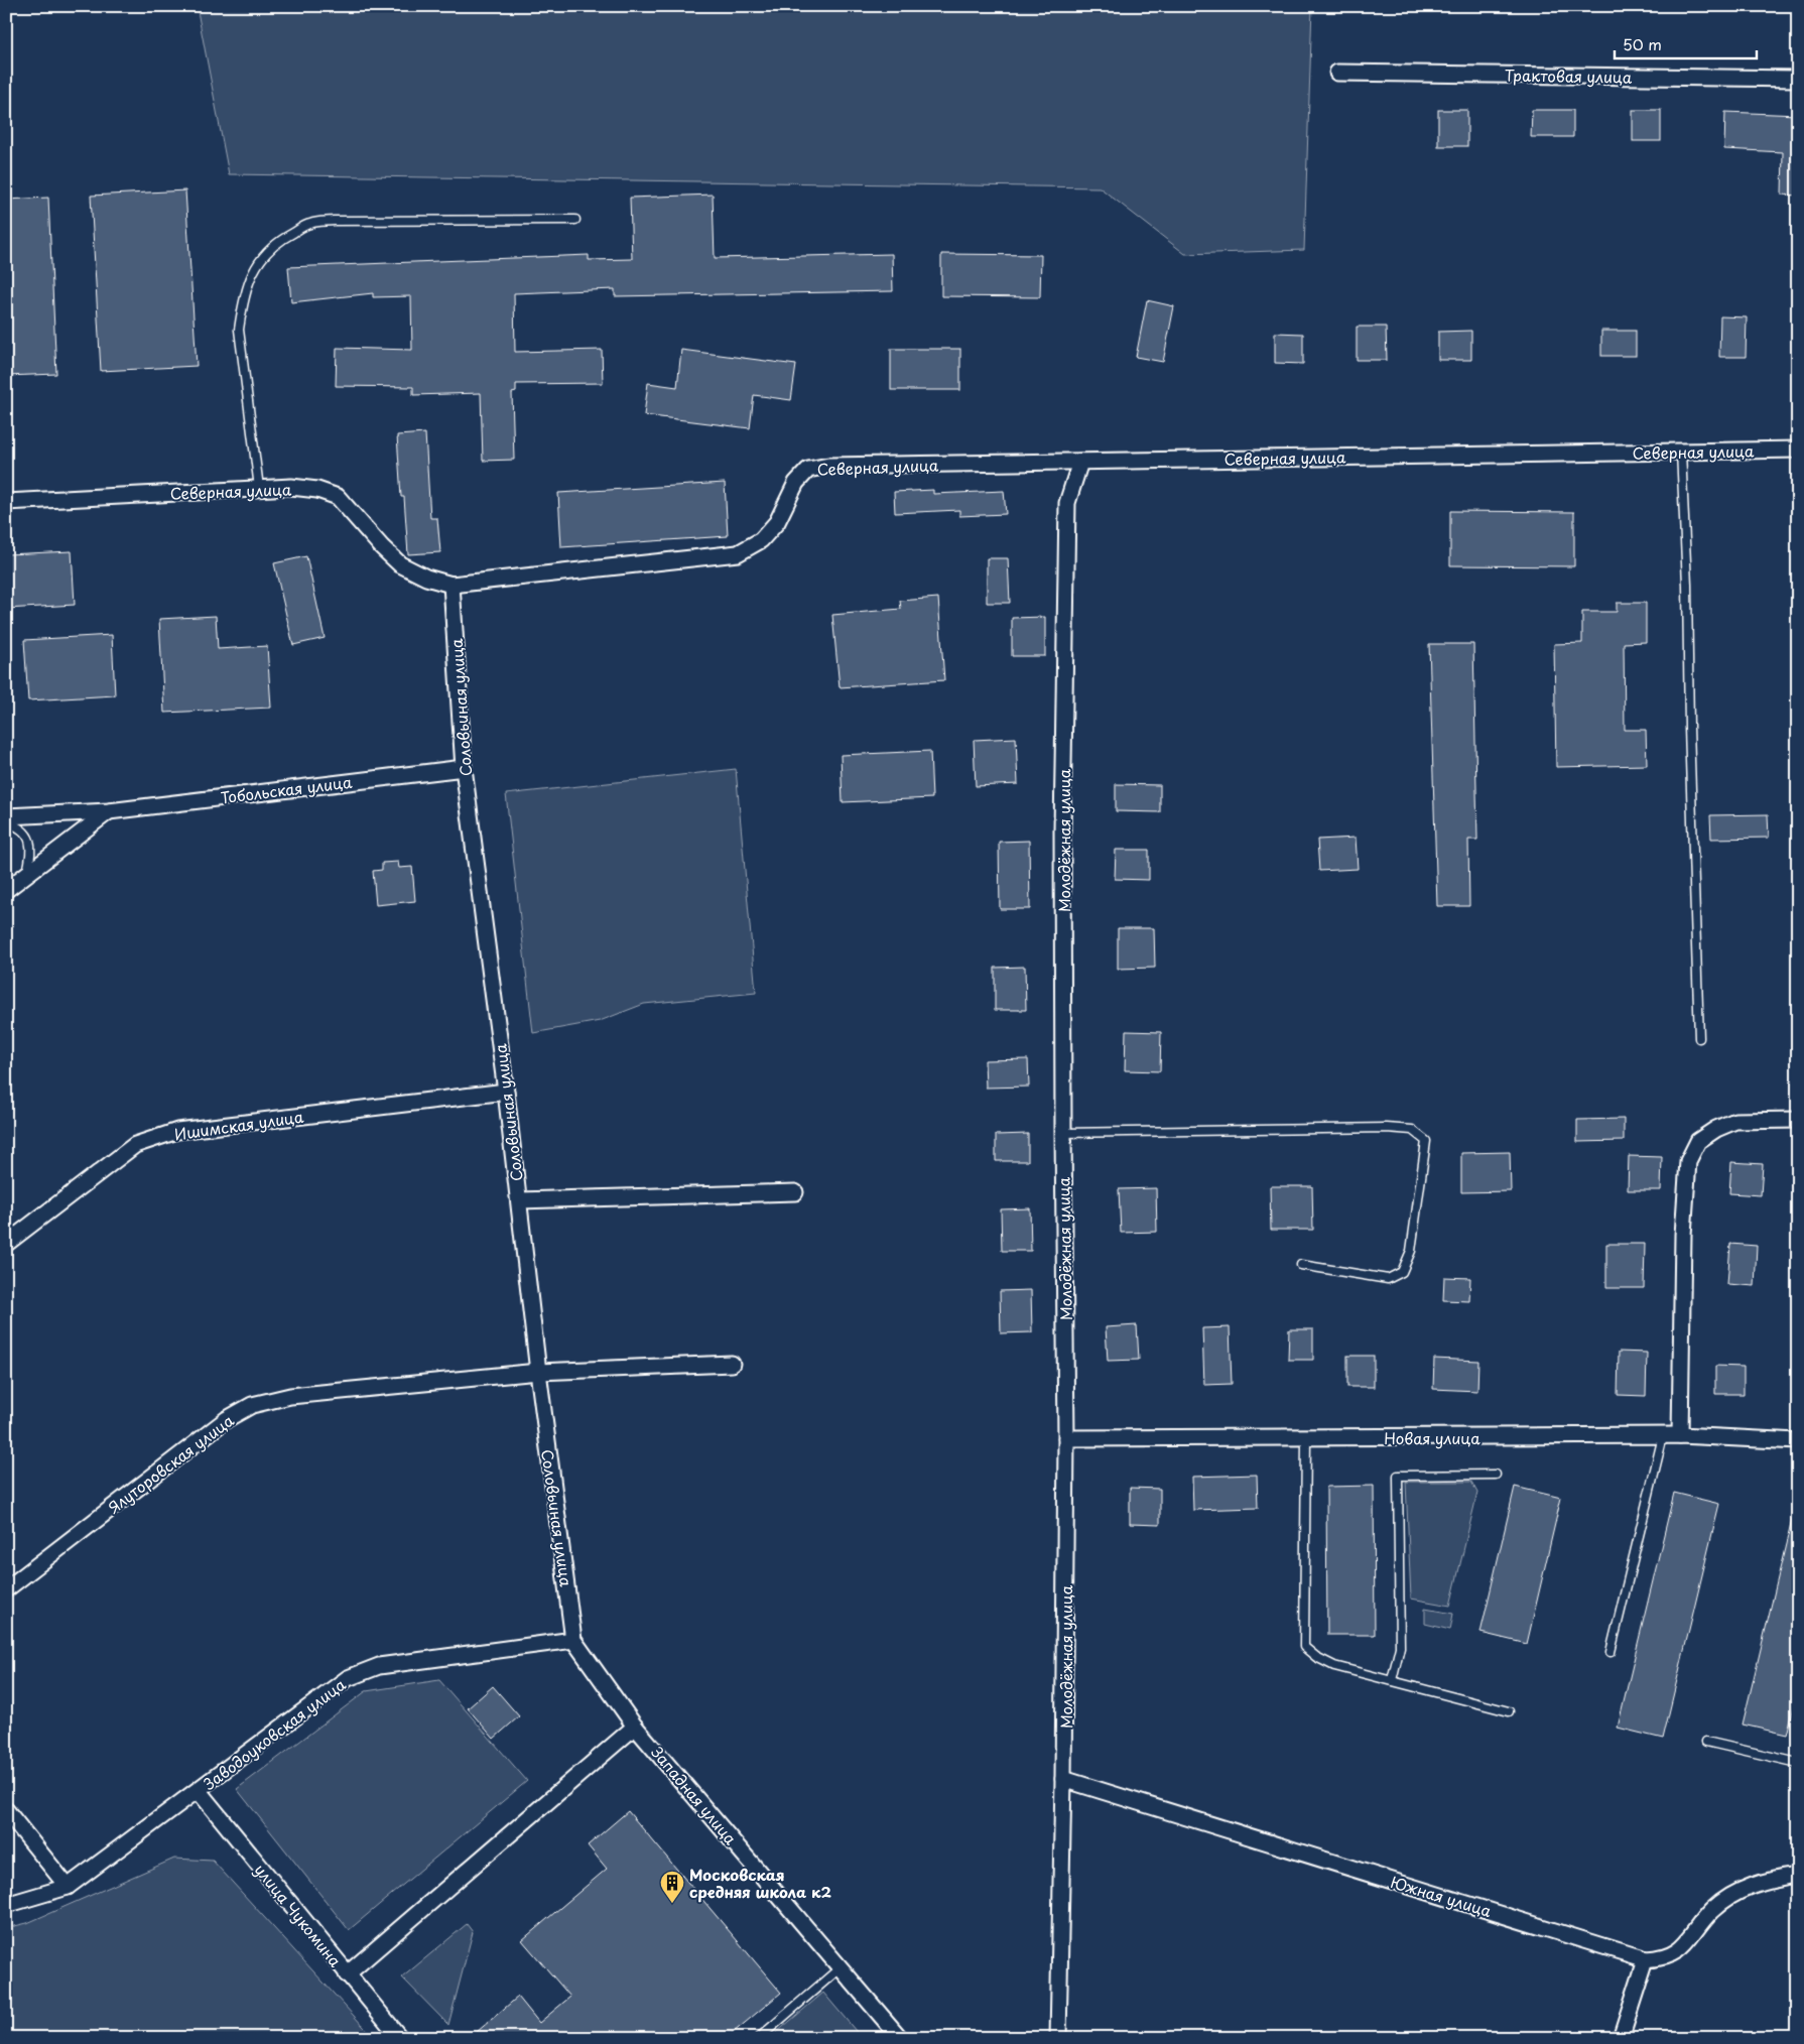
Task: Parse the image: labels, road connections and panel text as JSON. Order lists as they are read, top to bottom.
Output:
{
  "streets": {
    "street": [
      "Трактовая улица",
      "Северная улица",
      "Соловьиная улица",
      "Тобольская улица",
      "Молодёжная улица",
      "Ишимская улица",
      "Новая улица",
      "Ялуторовская улица",
      "Заводоуковская улица",
      "Западная улица",
      "Южная улица",
      "улица Чукомина"
    ]
  },
  "crossings": [
    ["Северная улица", "Соловьиная улица"],
    ["Северная улица", "Молодёжная улица"],
    ["Соловьиная улица", "Тобольская улица"],
    ["Соловьиная улица", "Ишимская улица"],
    ["Соловьиная улица", "Ялуторовская улица"],
    ["Соловьиная улица", "Заводоуковская улица"],
    ["Соловьиная улица", "Западная улица"],
    ["Молодёжная улица", "Новая улица"],
    ["Молодёжная улица", "Южная улица"],
    ["Заводоуковская улица", "Западная улица"],
    ["Заводоуковская улица", "улица Чукомина"]
  ],
  "places": {
    "building": ["Московская средняя школа к2"]
  },
  "scale_bar": "50 m"
}
